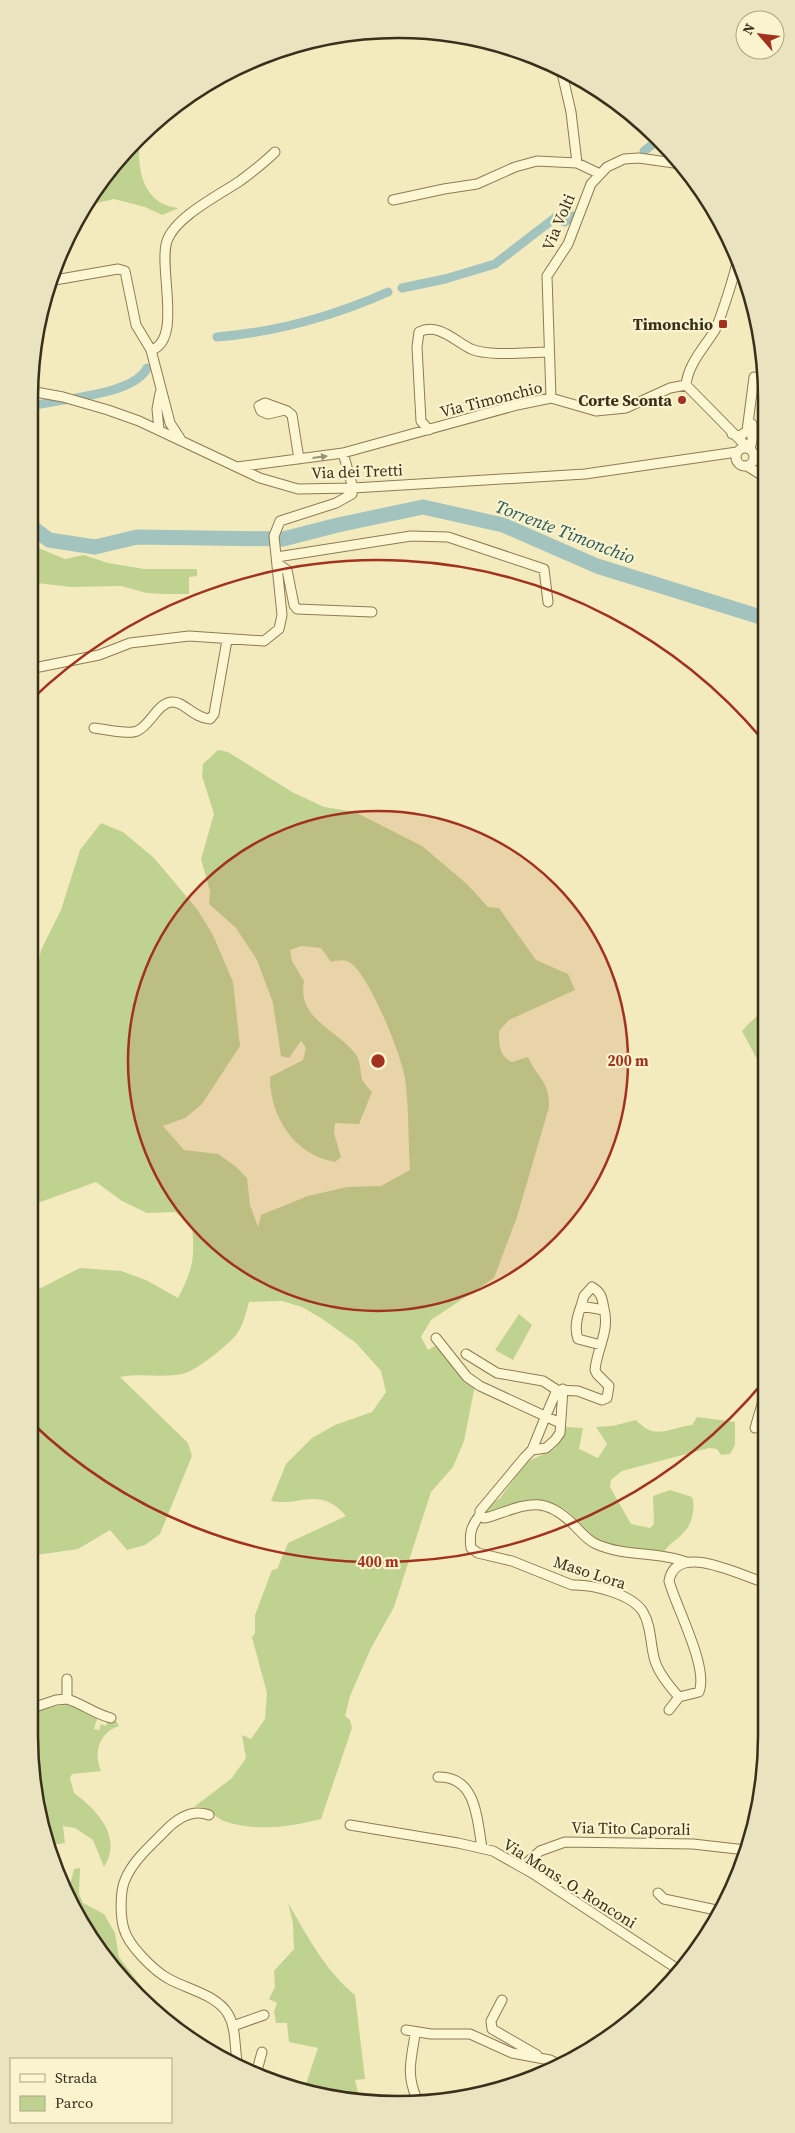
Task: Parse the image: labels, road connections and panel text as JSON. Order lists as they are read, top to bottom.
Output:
{
  "streets": {
    "street": [
      "Via Volti",
      "Via Timonchio",
      "Via dei Tretti",
      "Maso Lora",
      "Via Tito Caporali",
      "Via Mons. O. Ronconi"
    ]
  },
  "crossings": [
    ["Via Volti", "Via Timonchio"],
    ["Via Timonchio", "Via dei Tretti"],
    ["Via Tito Caporali", "Via Mons. O. Ronconi"]
  ],
  "water": ["Torrente Timonchio"],
  "places": {
    "transit": ["Timonchio"],
    "other": ["Corte Sconta"]
  },
  "legend": ["Strada", "Parco"],
  "north": "top left",
  "rings": ["200 m", "400 m"]
}
